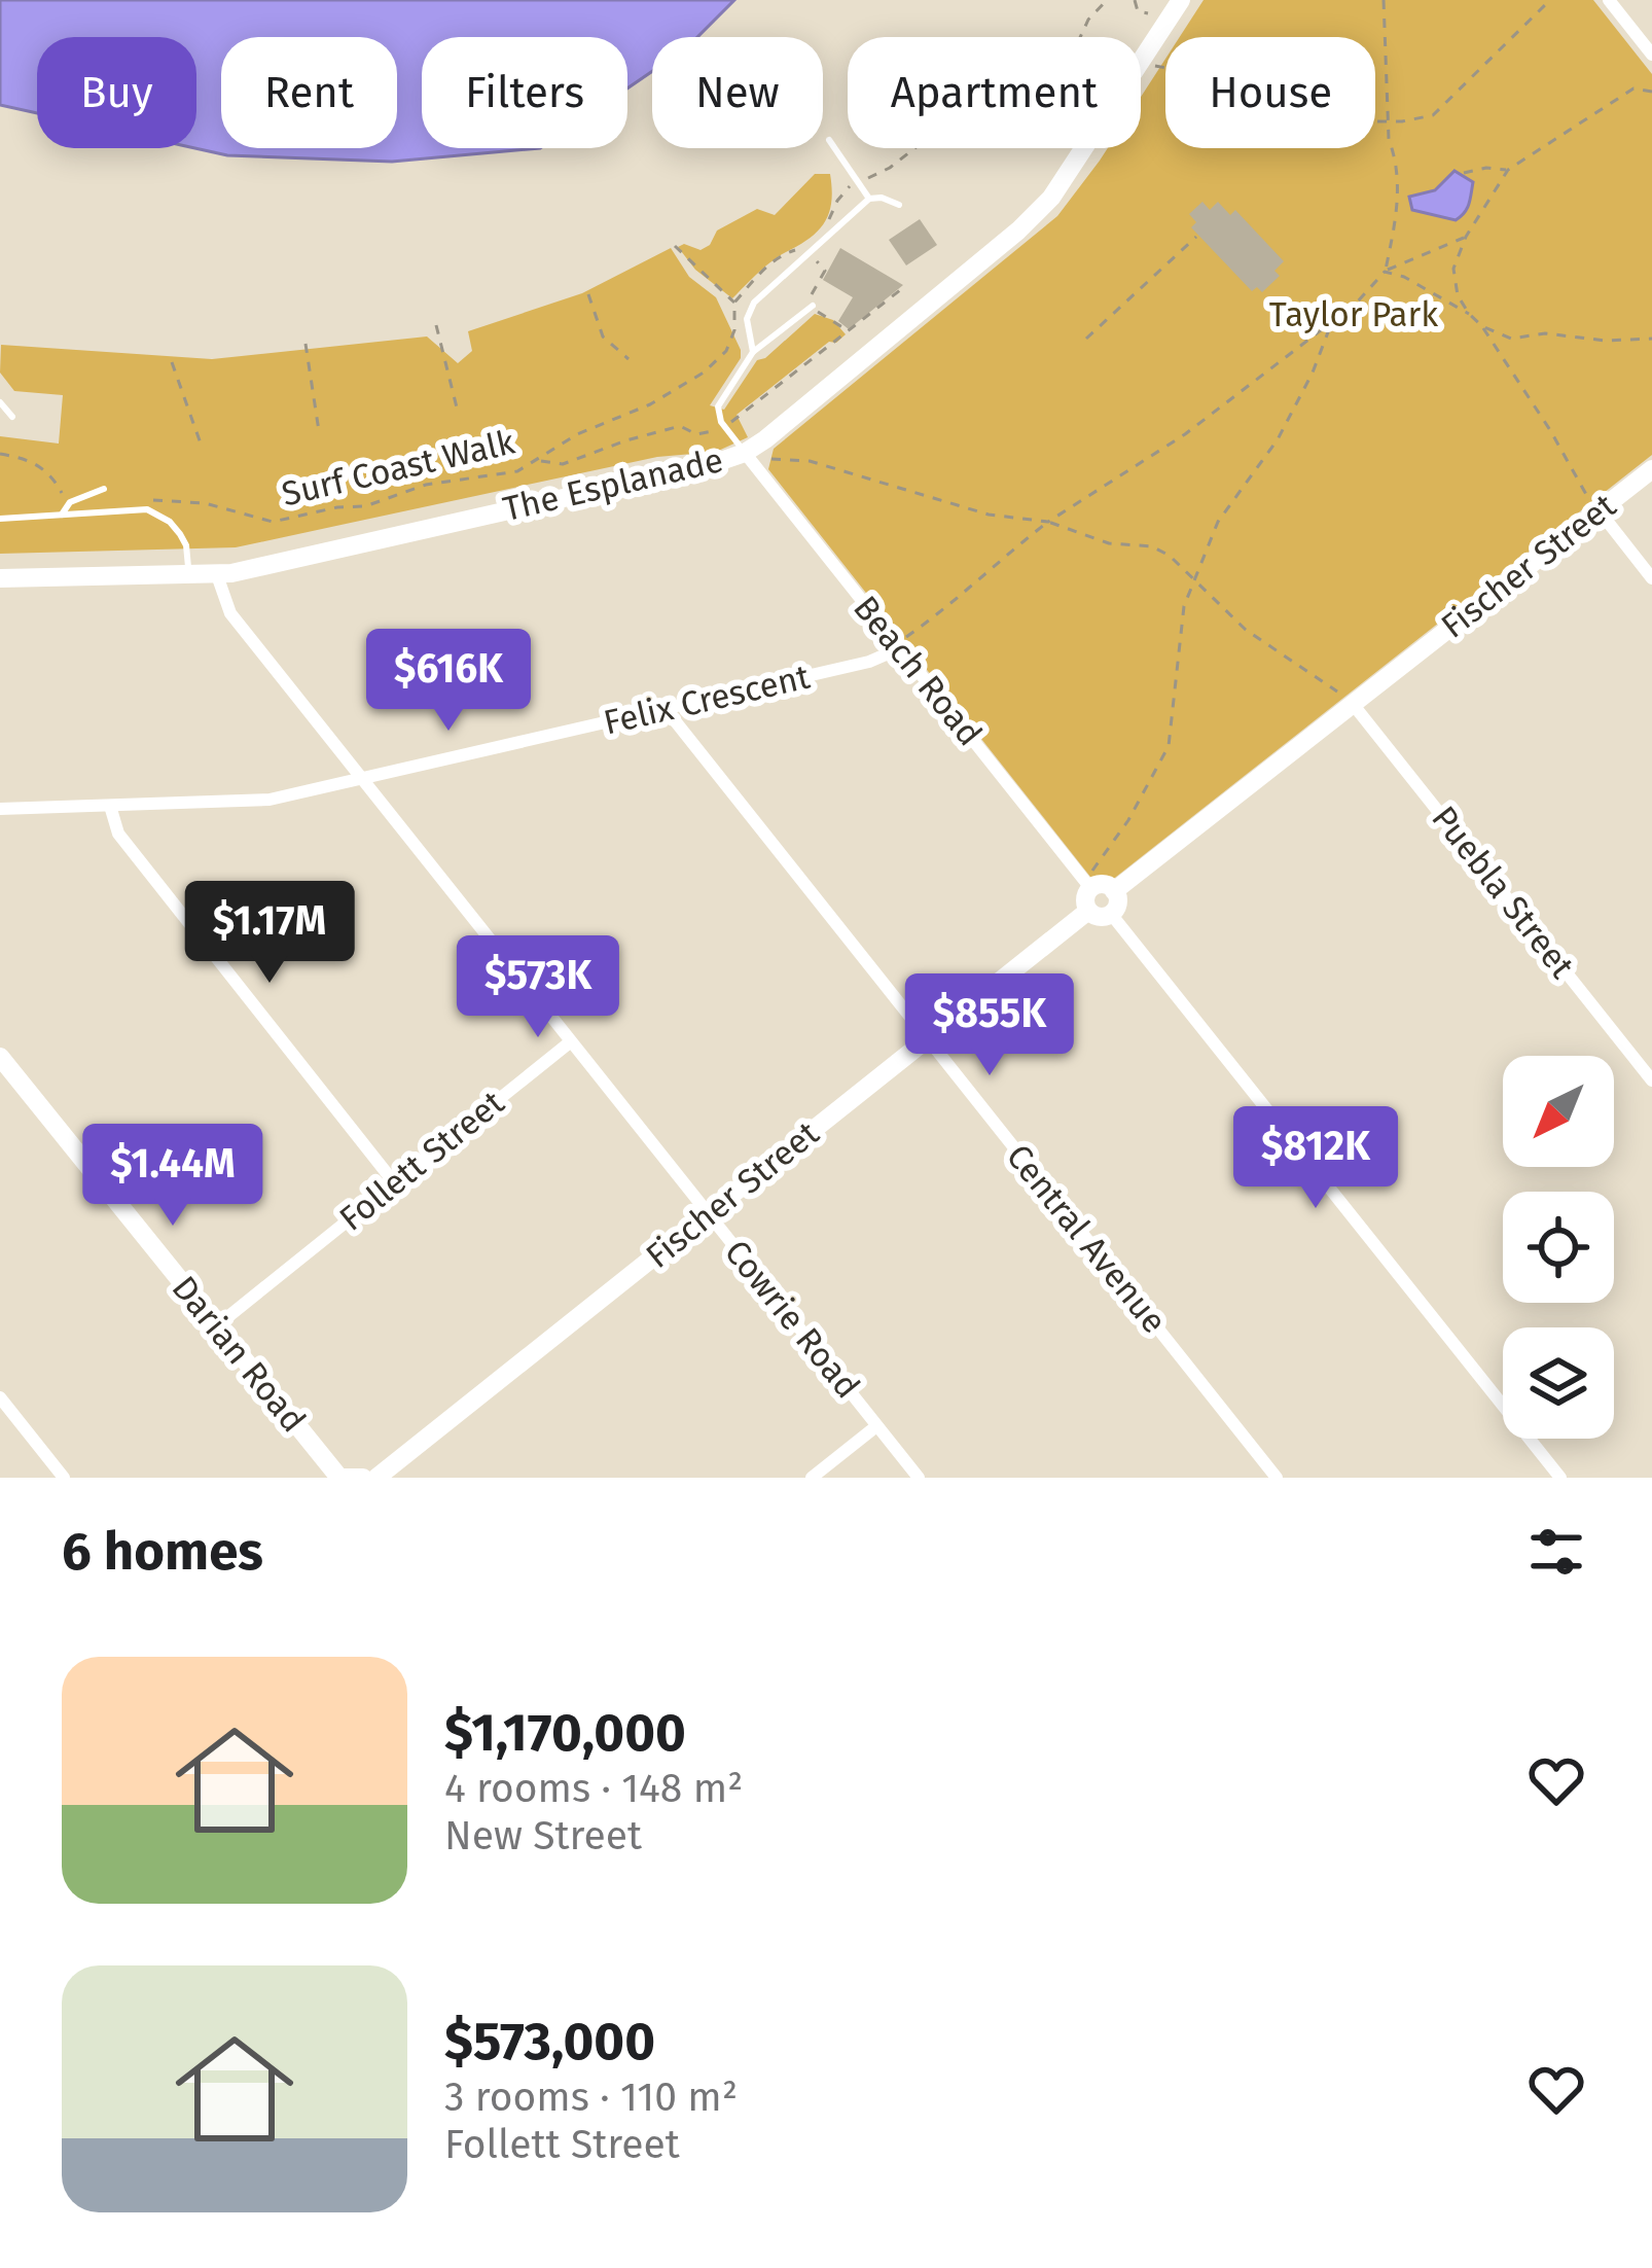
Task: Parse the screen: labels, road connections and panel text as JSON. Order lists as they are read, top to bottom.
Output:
{
  "streets": {
    "street": [
      "The Esplanade",
      "Fischer Street",
      "Beach Road",
      "Felix Crescent",
      "Puebla Street",
      "Follett Street",
      "Central Avenue",
      "Cowrie Road",
      "Darian Road"
    ],
    "path": ["Surf Coast Walk"]
  },
  "crossings": [
    ["The Esplanade", "Beach Road"],
    ["The Esplanade", "Cowrie Road"],
    ["Fischer Street", "Beach Road"],
    ["Fischer Street", "Puebla Street"],
    ["Fischer Street", "Central Avenue"],
    ["Fischer Street", "Cowrie Road"],
    ["Beach Road", "Felix Crescent"],
    ["Felix Crescent", "Central Avenue"],
    ["Felix Crescent", "Cowrie Road"],
    ["Follett Street", "Cowrie Road"],
    ["Follett Street", "Darian Road"]
  ],
  "parks": ["Taylor Park"],
  "north": "bottom left",
  "page": {
    "chip": [
      "Buy",
      "Rent",
      "Filters",
      "New",
      "Apartment",
      "House"
    ],
    "price": [
      "$616K",
      "$1.17M",
      "$573K",
      "$855K",
      "$812K",
      "$1.44M"
    ],
    "heading": "6 homes",
    "list": [
      {
        "name": "$1,170,000",
        "note": "4 rooms · 148 m² · New Street"
      },
      {
        "name": "$573,000",
        "note": "3 rooms · 110 m² · Follett Street"
      }
    ]
  }
}
